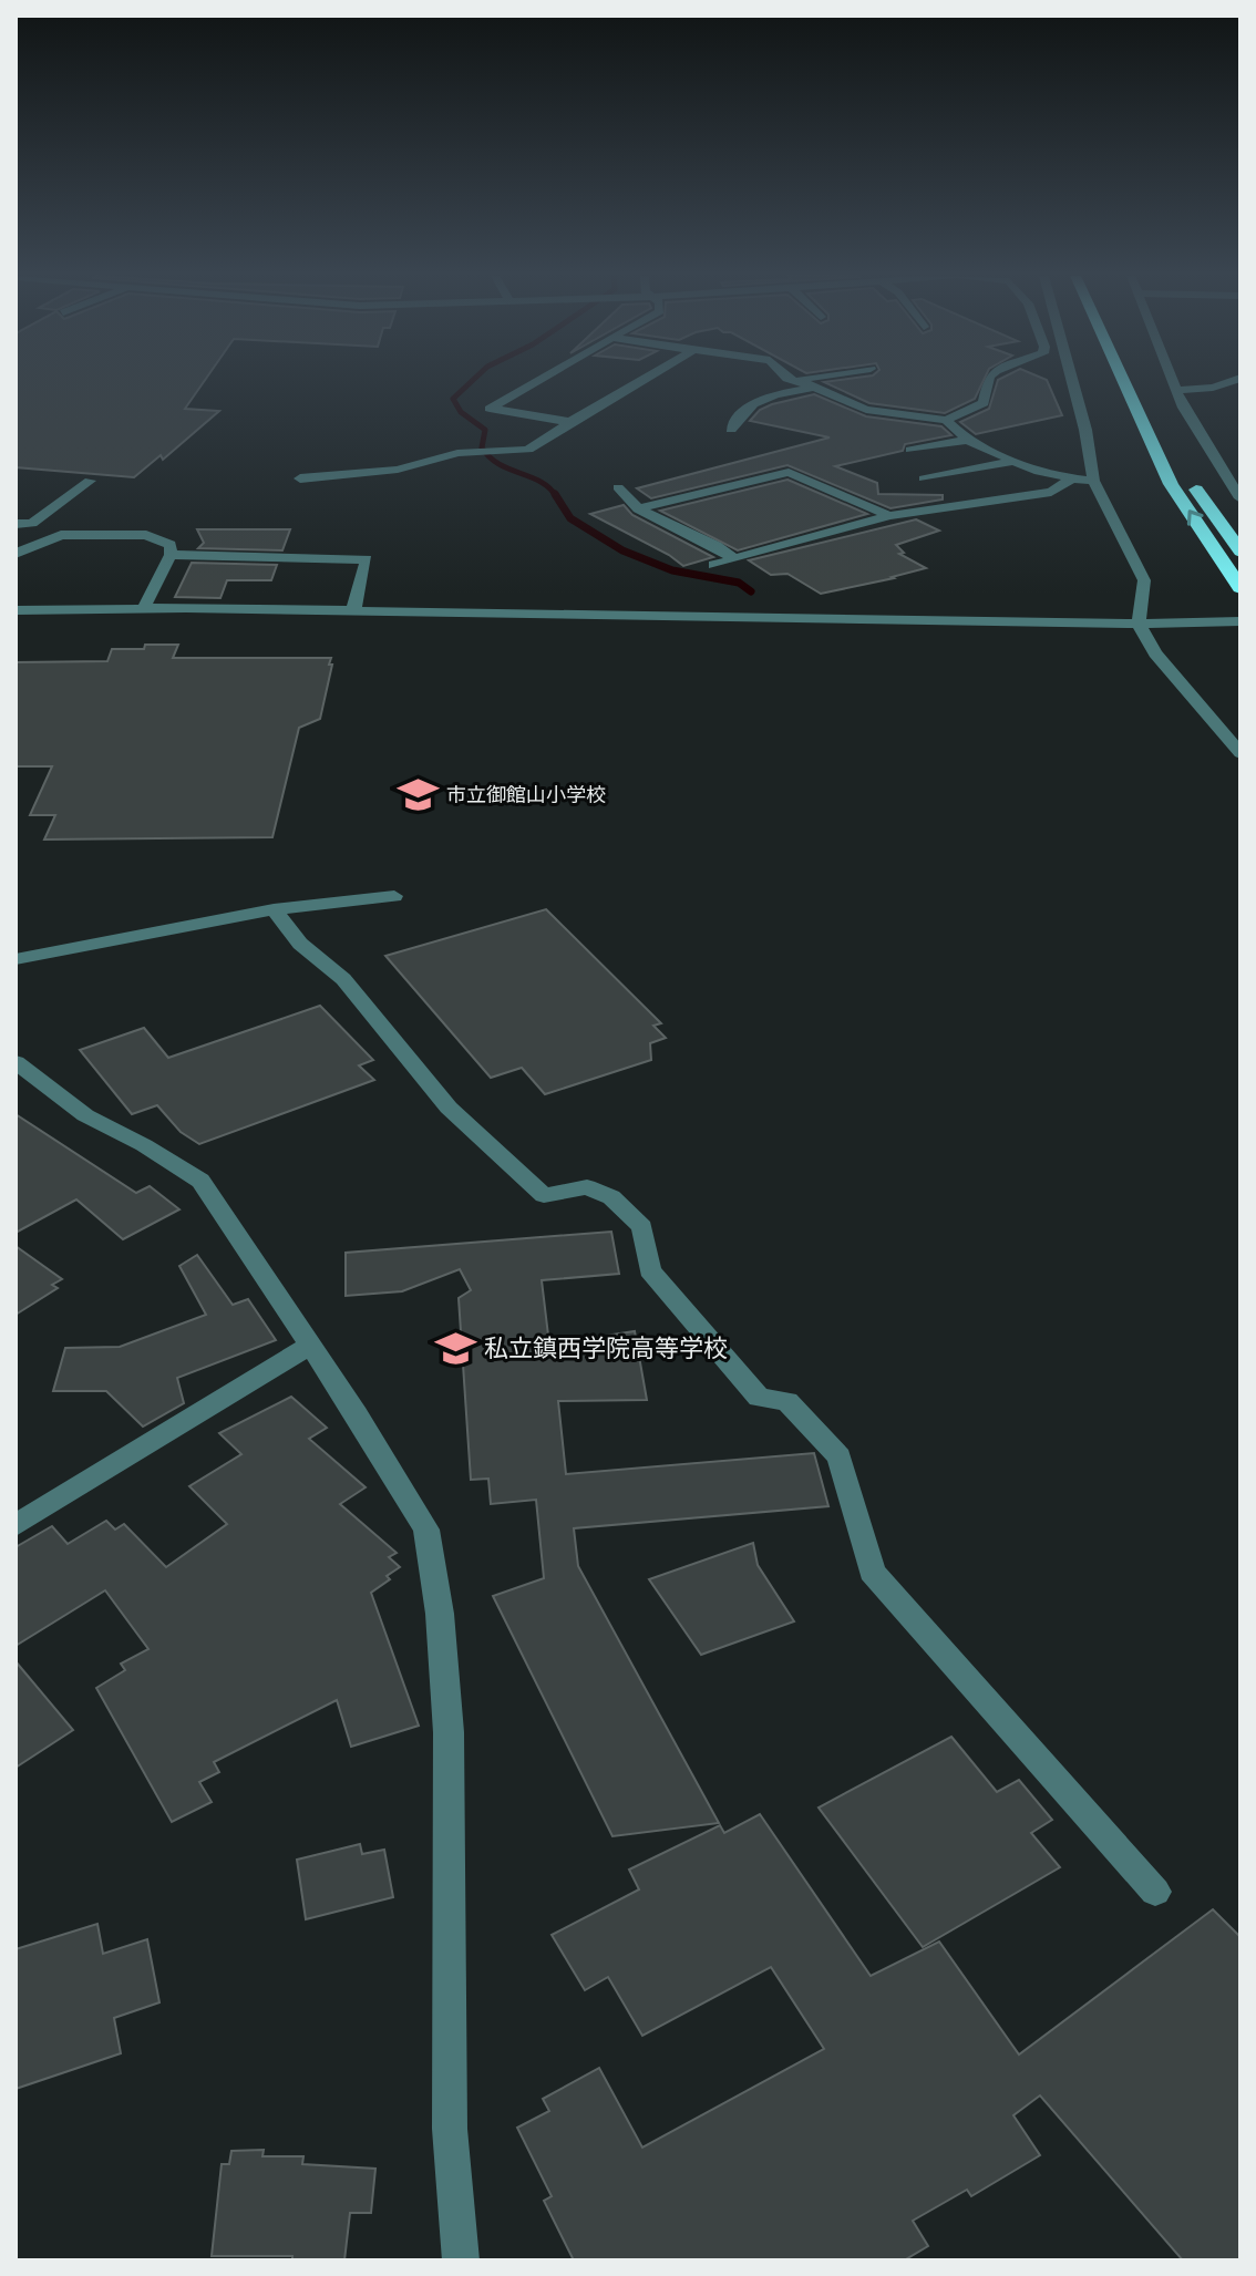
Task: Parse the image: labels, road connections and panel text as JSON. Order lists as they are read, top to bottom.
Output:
{
  "places": {
    "school or university": ["市立御館山小学校", "私立鎮西学院高等学校"]
  }
}
